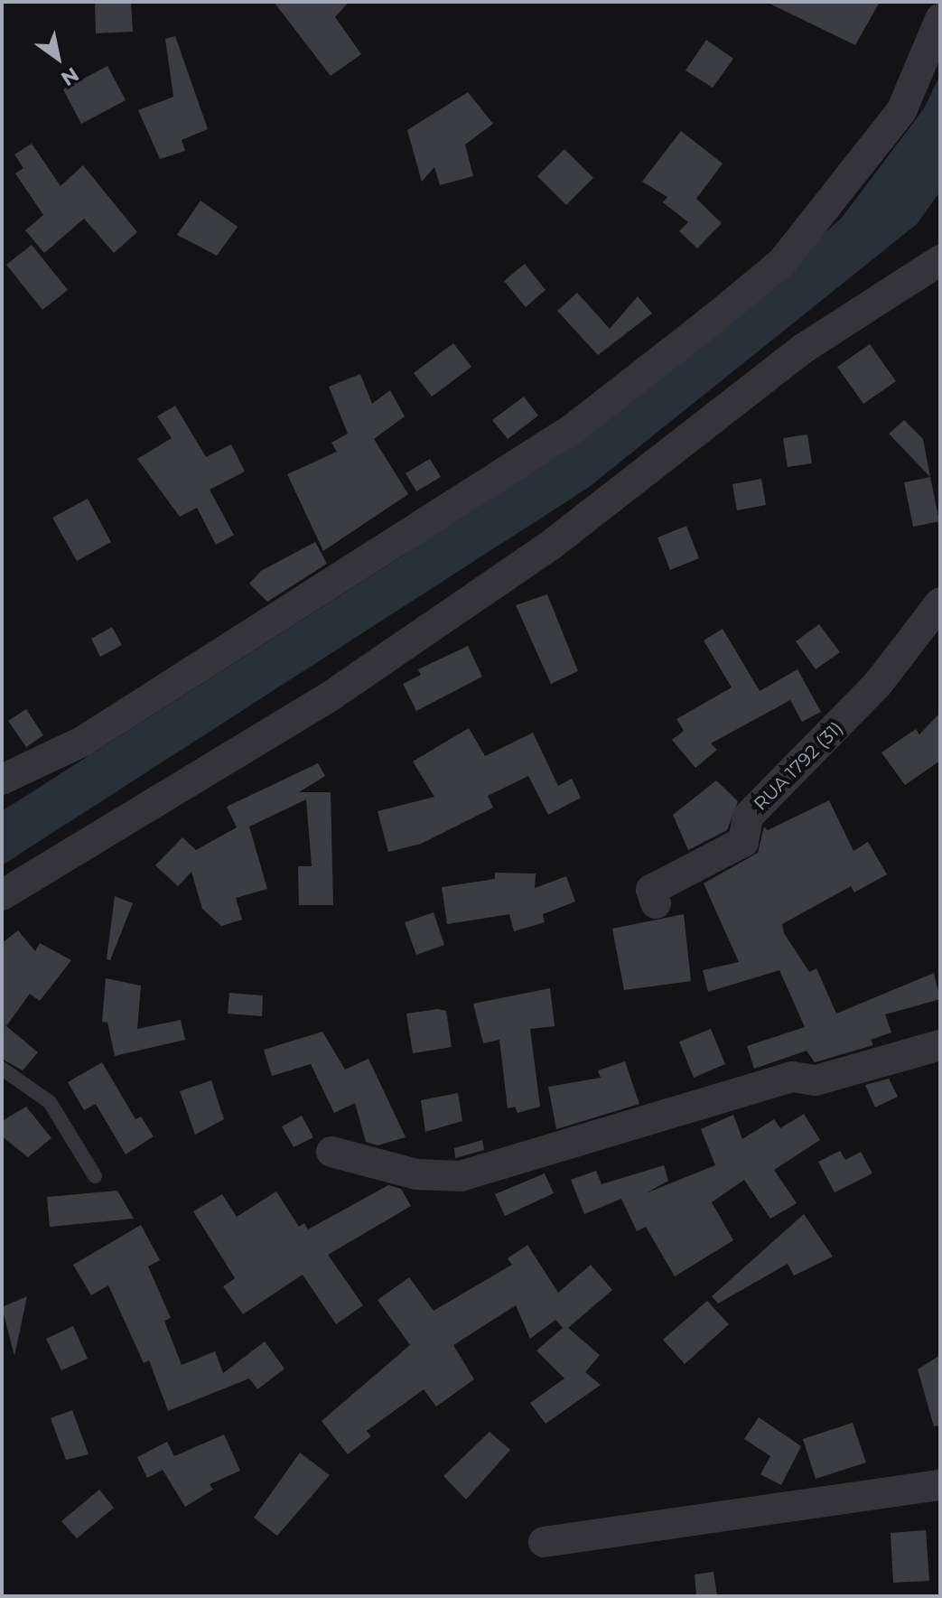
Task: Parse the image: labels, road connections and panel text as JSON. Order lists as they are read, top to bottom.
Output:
{
  "streets": {
    "street": ["RUA 1792 (31)"]
  },
  "north": "bottom right"
}
